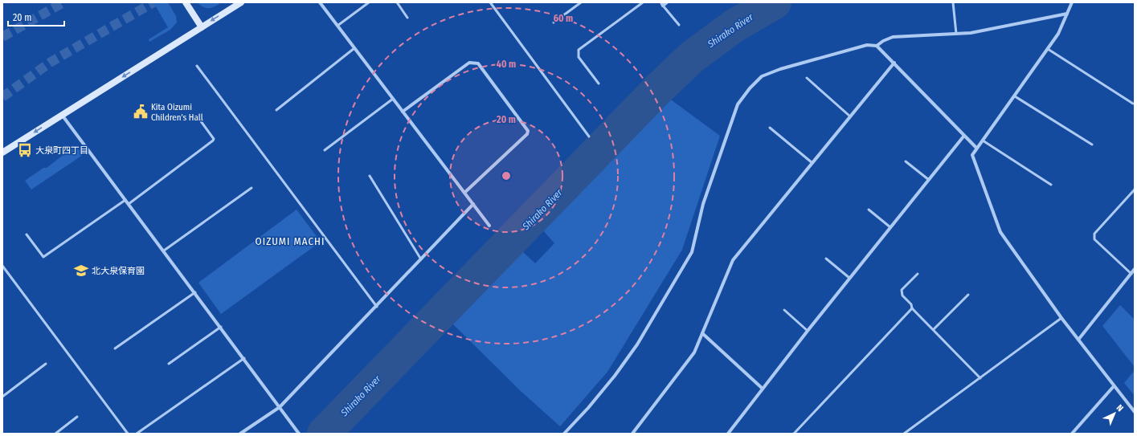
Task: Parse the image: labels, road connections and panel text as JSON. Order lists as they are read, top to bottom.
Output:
{
  "districts": ["OIZUMI MACHI"],
  "water": ["Shirako River"],
  "places": {
    "public building": ["Kita Oizumi Children's Hall"],
    "bus stop": ["大泉町四丁目"],
    "school or university": ["北大泉保育園"]
  },
  "scale_bar": "20 m",
  "north": "top right",
  "rings": ["60 m", "40 m", "20 m"]
}
